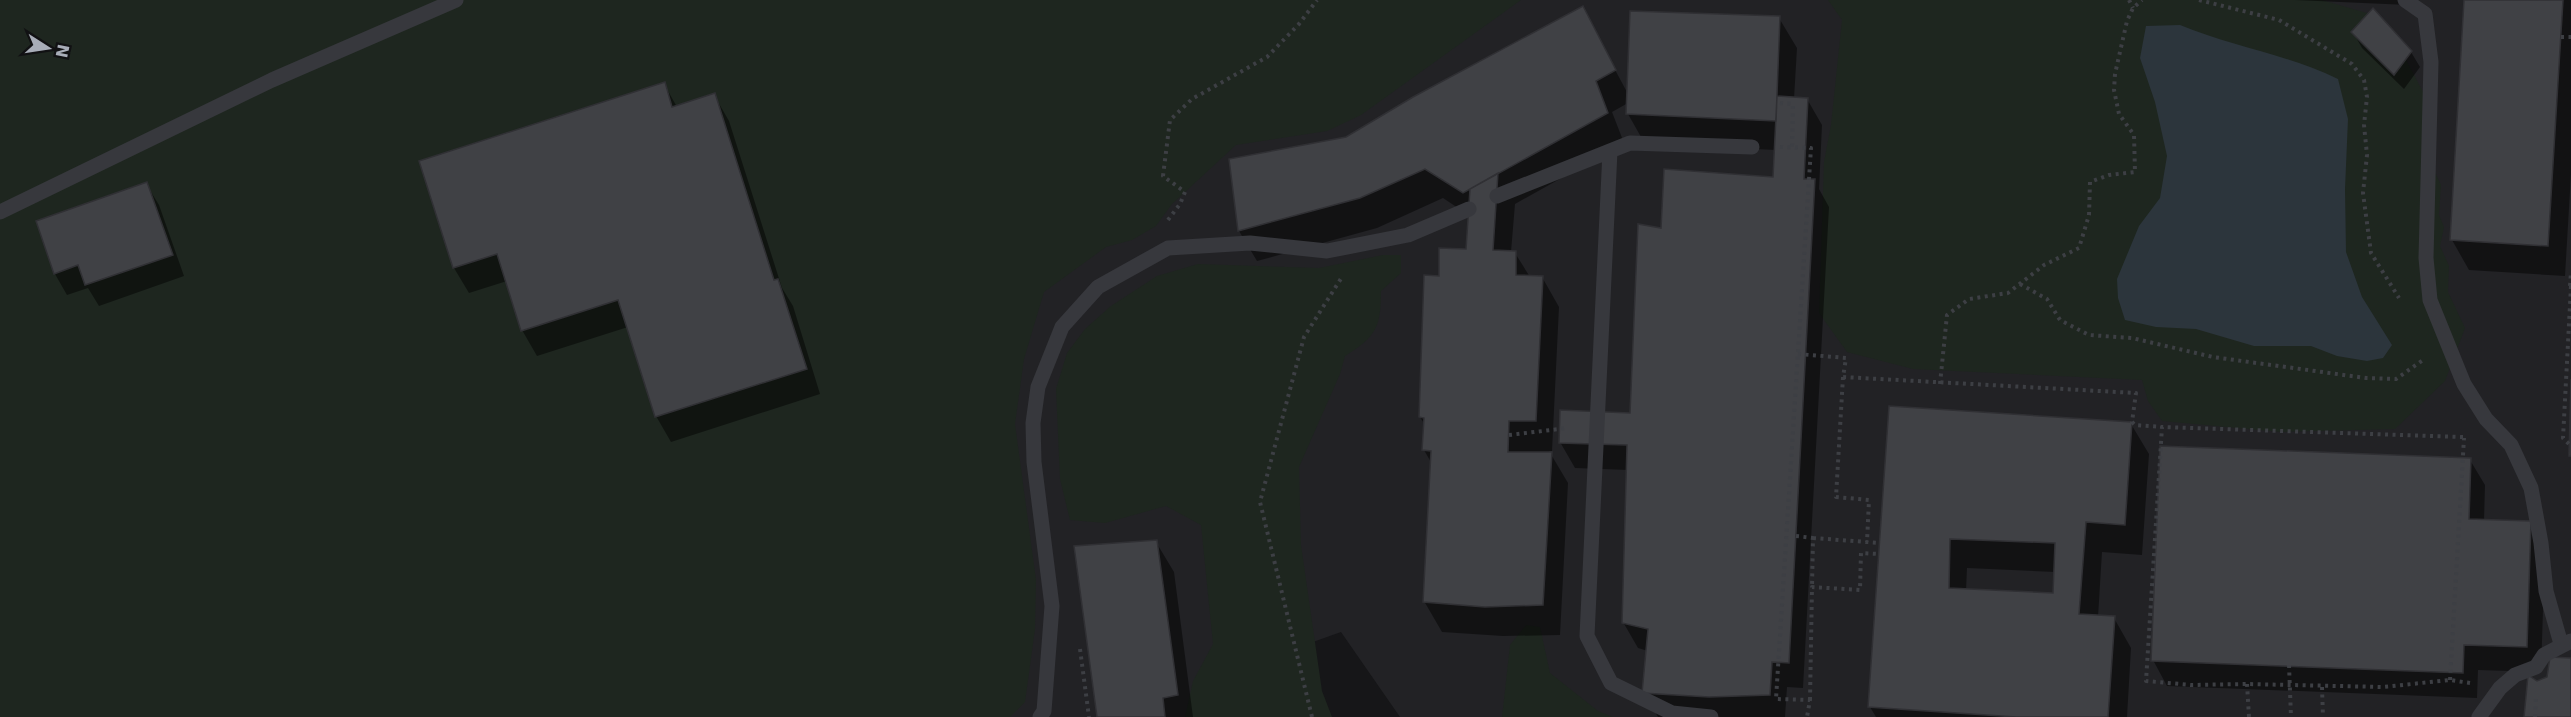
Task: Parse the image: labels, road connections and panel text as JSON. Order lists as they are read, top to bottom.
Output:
{
  "north": "right"
}
